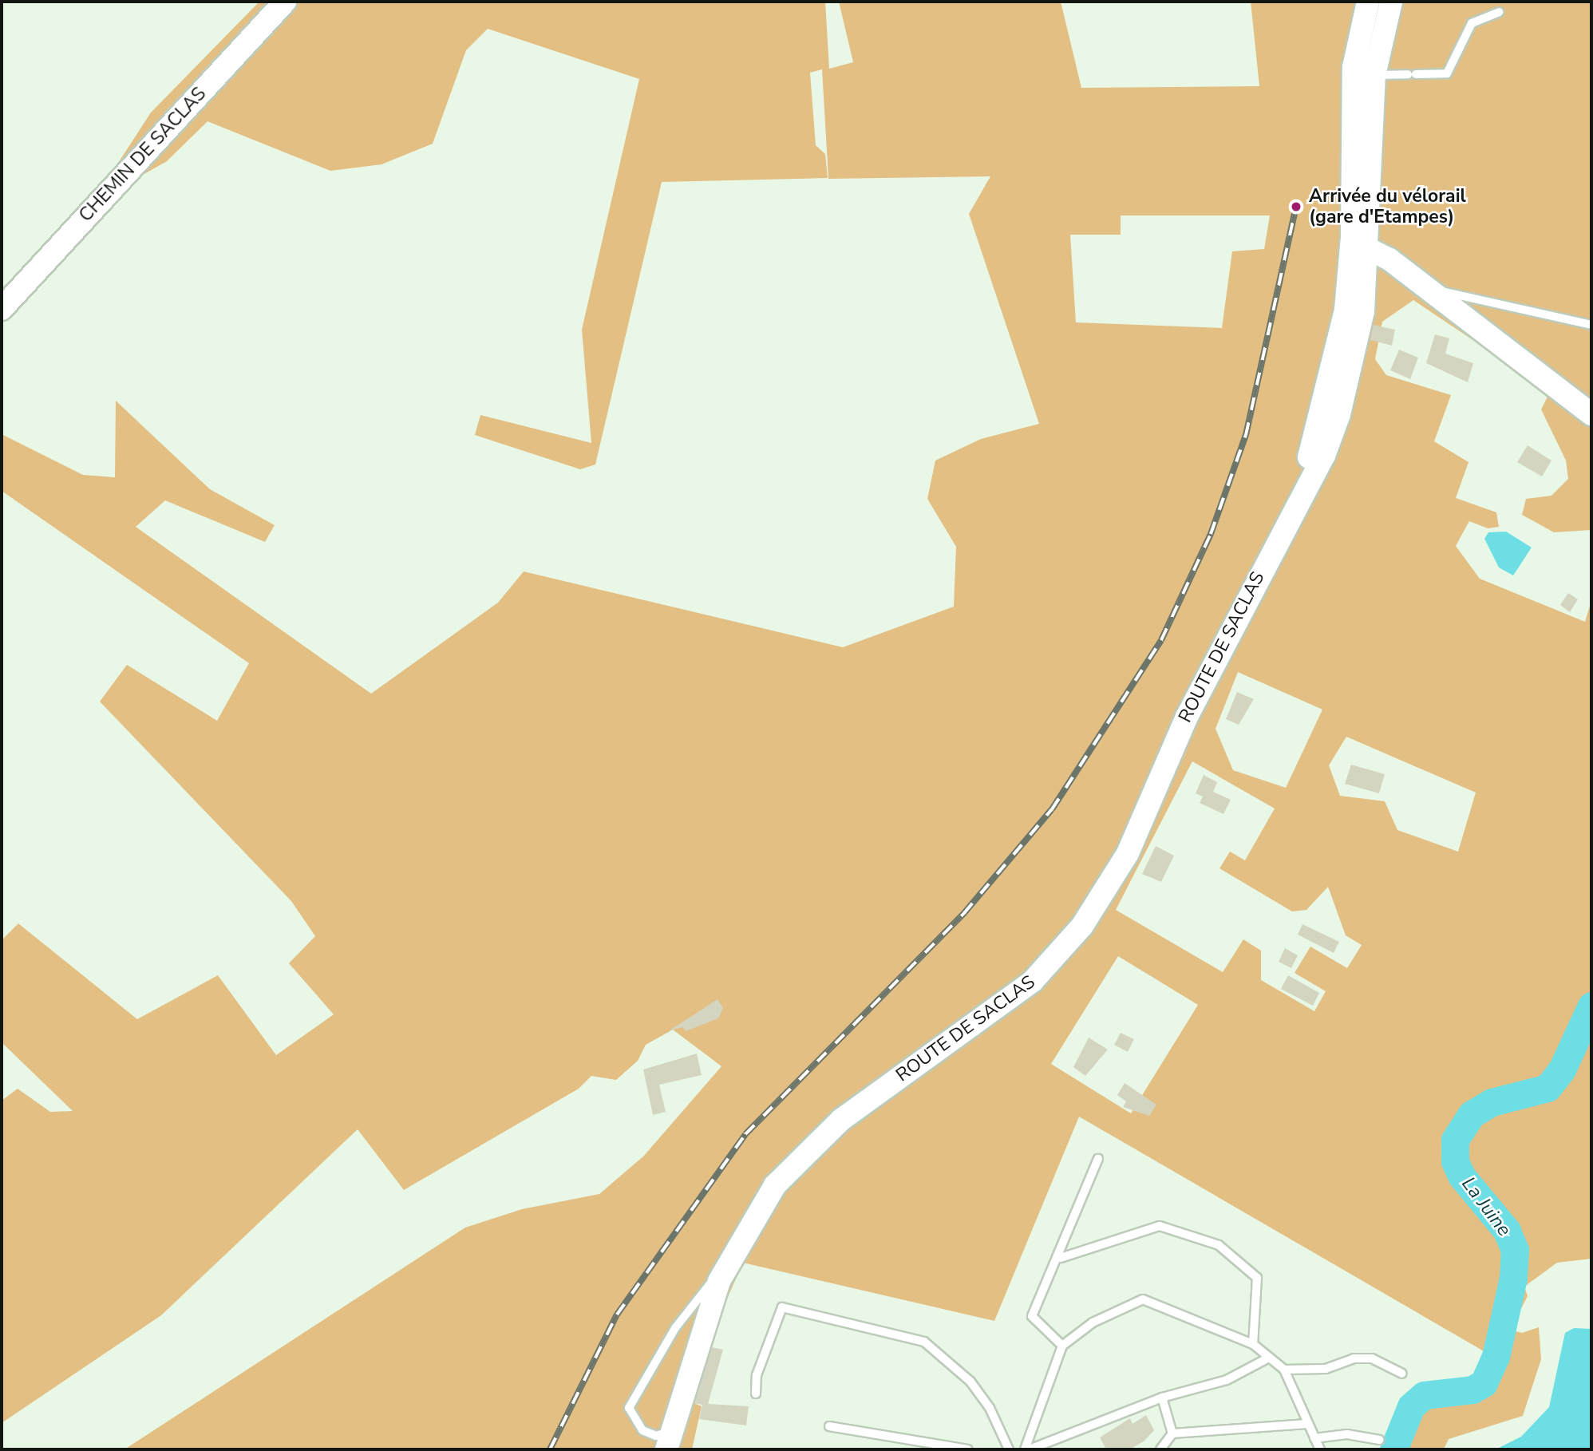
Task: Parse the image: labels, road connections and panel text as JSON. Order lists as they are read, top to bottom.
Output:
{
  "streets": {
    "main road": ["CHEMIN DE SACLAS", "ROUTE DE SACLAS"]
  },
  "water": ["La Juine"],
  "places": ["Arrivée du vélorail (gare d'Etampes)"]
}
